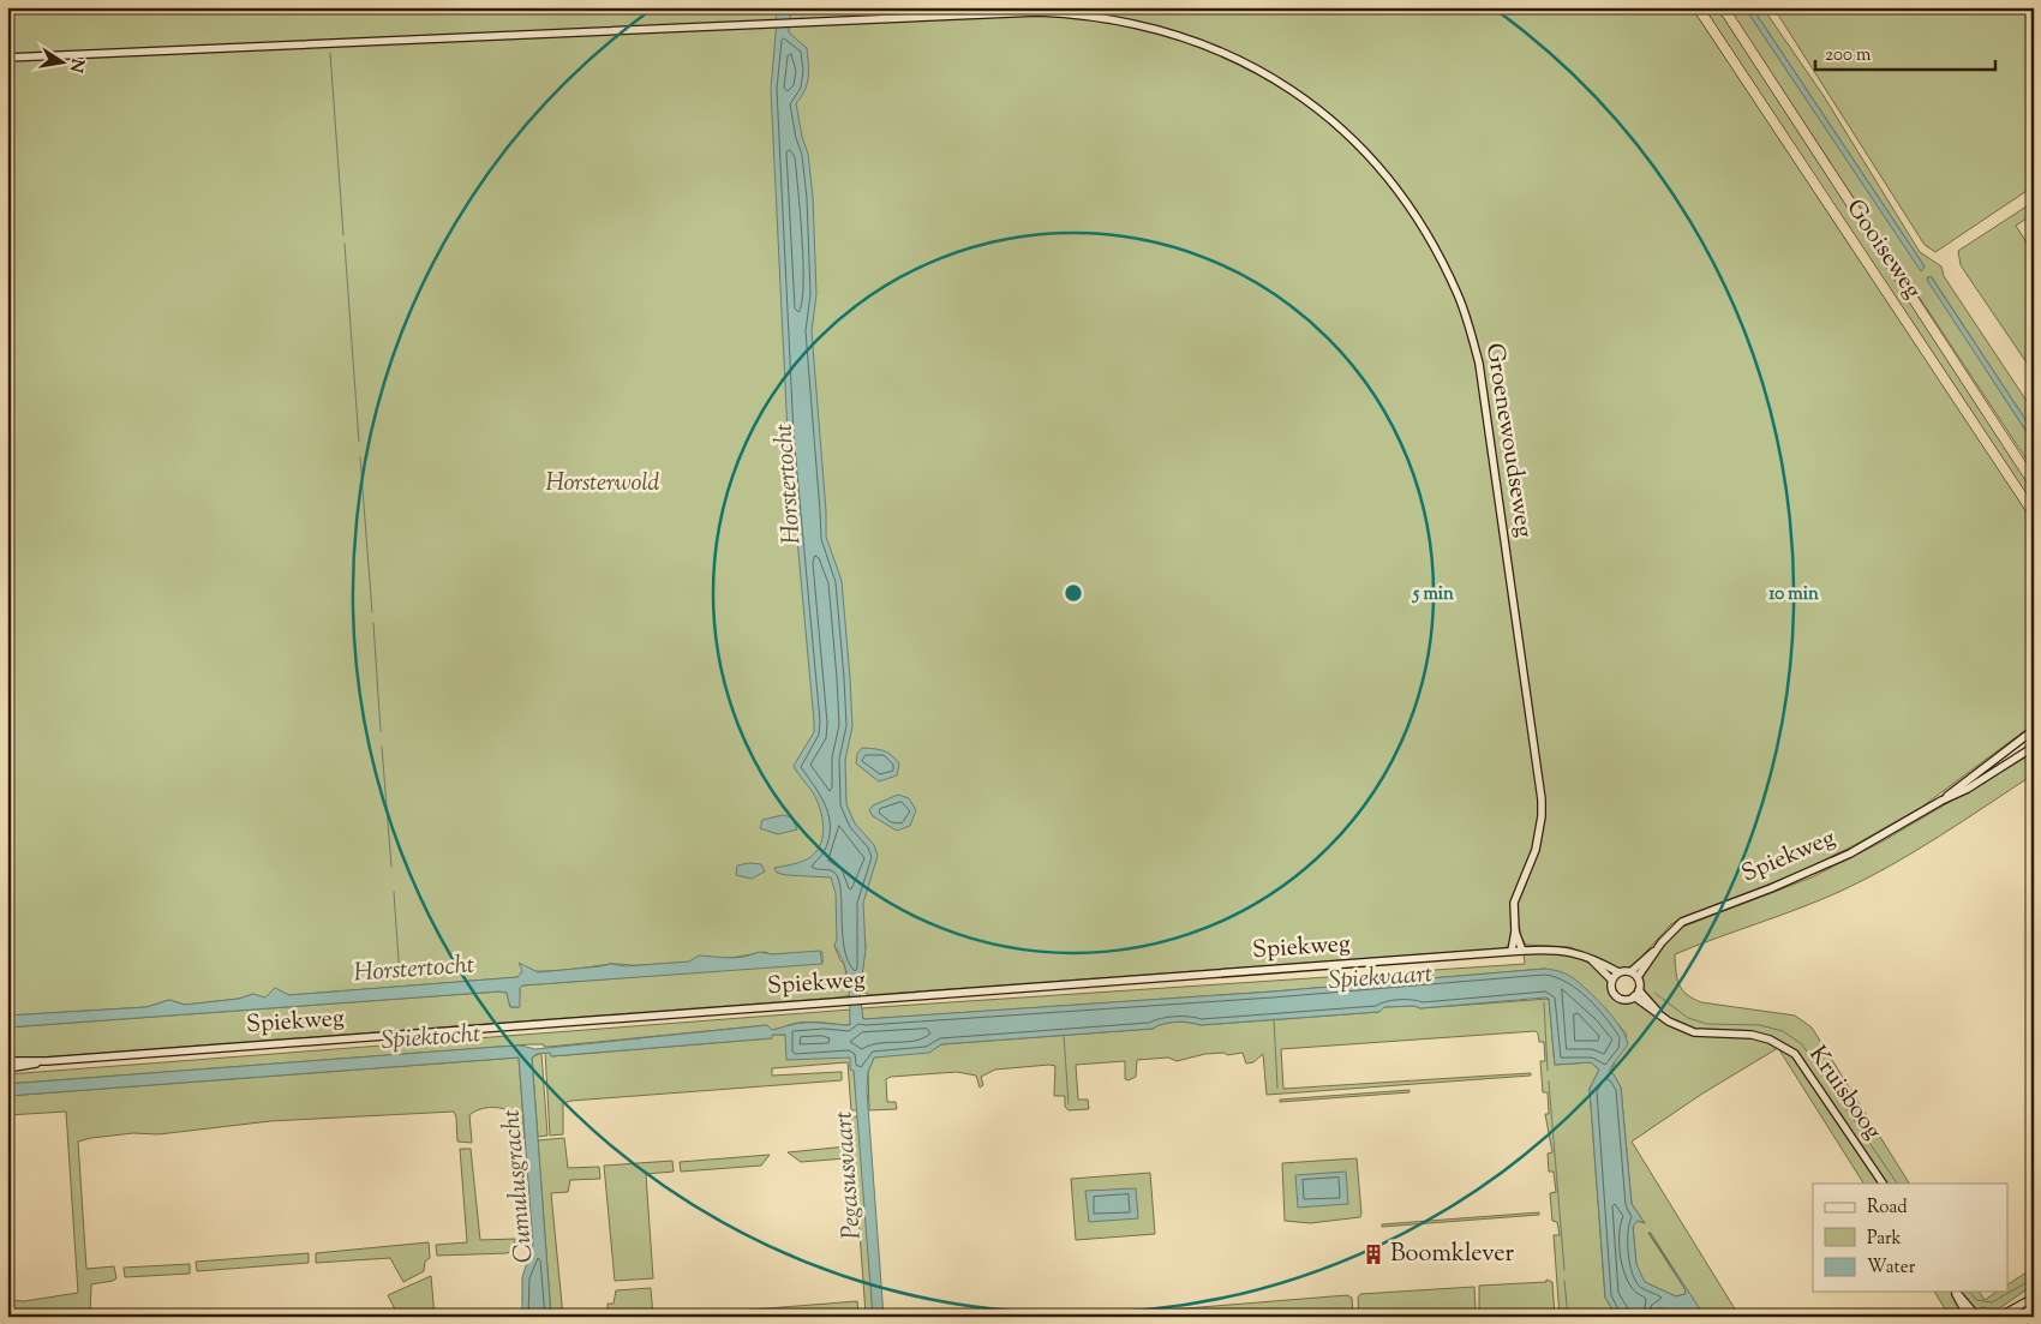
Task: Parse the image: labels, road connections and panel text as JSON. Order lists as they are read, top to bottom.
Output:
{
  "streets": {
    "highway": ["Gooiseweg"],
    "main road": ["Groenewoudseweg", "Spiekweg", "Kruisboog"]
  },
  "crossings": [
    ["Groenewoudseweg", "Spiekweg"],
    ["Spiekweg", "Kruisboog"]
  ],
  "water": [
    "Horstertocht",
    "Spiekvaart",
    "Spiektocht",
    "Pegasusvaart",
    "Cumulusgracht"
  ],
  "parks": ["Horsterwold"],
  "places": {
    "building": ["Boomklever"]
  },
  "legend": ["Road", "Park", "Water"],
  "scale_bar": "200 m",
  "north": "right",
  "rings": ["5 min", "10 min"]
}
